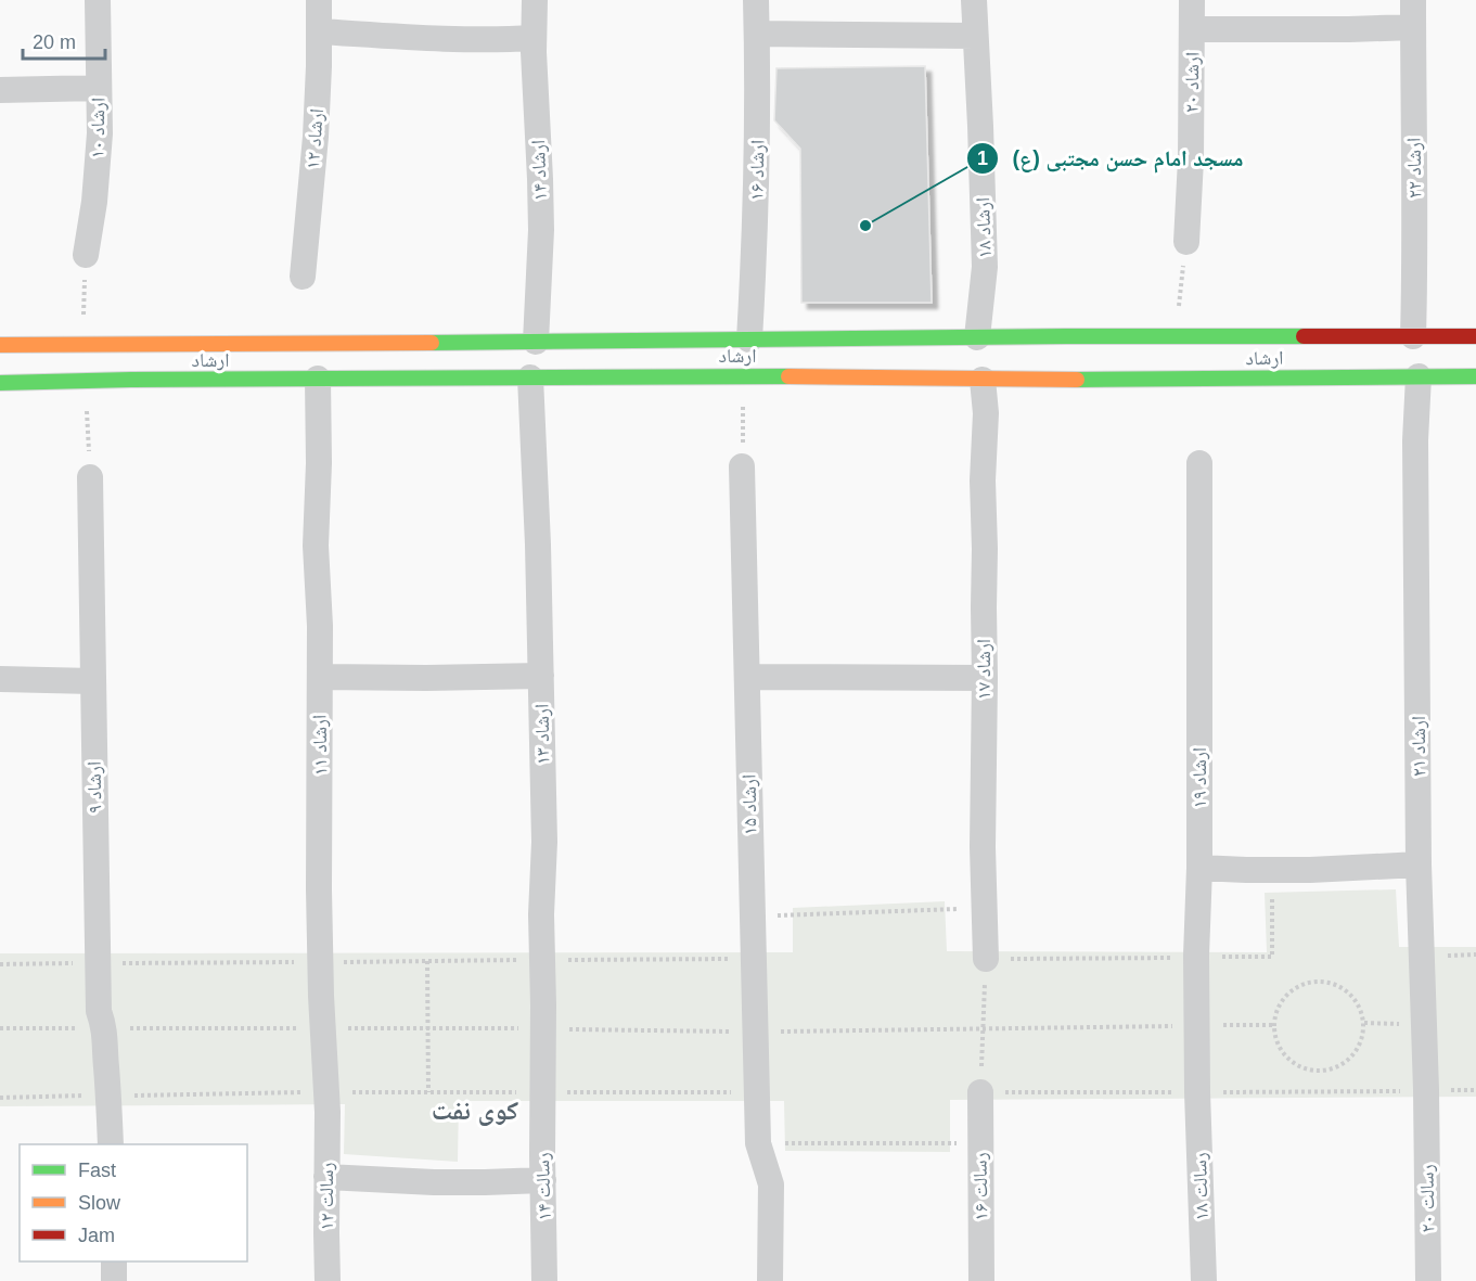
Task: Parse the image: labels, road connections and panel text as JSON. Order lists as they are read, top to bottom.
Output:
{
  "streets": {
    "street": [
      "ارشاد ۲۰",
      "ارشاد ۱۰",
      "ارشاد ۱۲",
      "ارشاد ۲۲",
      "ارشاد ۱۴",
      "ارشاد ۱۶",
      "ارشاد ۱۸",
      "ارشاد",
      "ارشاد ۱۷",
      "ارشاد ۱۳",
      "ارشاد ۱۱",
      "ارشاد ۲۱",
      "ارشاد ۱۹",
      "ارشاد ۹",
      "ارشاد ۱۵",
      "رسالت ۱۴",
      "رسالت ۱۶",
      "رسالت ۱۸",
      "رسالت ۱۲",
      "رسالت ٢٠"
    ]
  },
  "crossings": [
    ["ارشاد ۲۲", "ارشاد"],
    ["ارشاد ۱۴", "ارشاد"],
    ["ارشاد ۱۶", "ارشاد"],
    ["ارشاد ۱۸", "ارشاد"],
    ["ارشاد", "ارشاد ۱۷"],
    ["ارشاد", "ارشاد ۱۳"],
    ["ارشاد", "ارشاد ۱۱"],
    ["ارشاد", "ارشاد ۲۱"],
    ["ارشاد ۱۳", "رسالت ۱۴"],
    ["ارشاد ۱۱", "رسالت ۱۲"],
    ["ارشاد ۲۱", "رسالت ٢٠"],
    ["ارشاد ۱۹", "رسالت ۱۸"]
  ],
  "districts": ["کوی نفت"],
  "places": ["مسجد امام حسن مجتبی (ع)"],
  "legend": ["Fast", "Slow", "Jam"],
  "scale_bar": "20 m"
}
